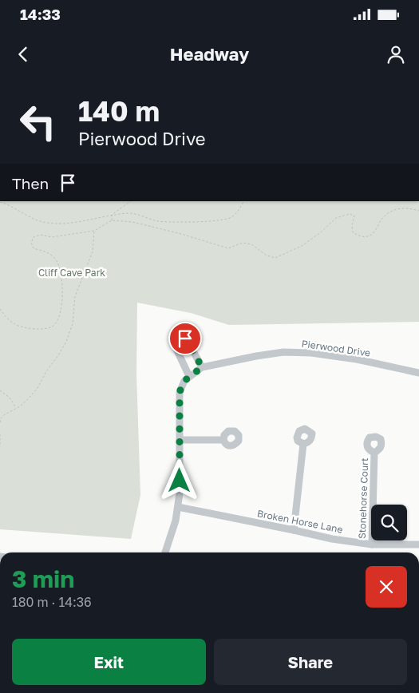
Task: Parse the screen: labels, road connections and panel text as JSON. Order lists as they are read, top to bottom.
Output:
{
  "streets": {
    "street": ["Pierwood Drive", "Stonehorse Court", "Broken Horse Lane"]
  },
  "crossings": [
    ["Pierwood Drive", "Broken Horse Lane"],
    ["Stonehorse Court", "Broken Horse Lane"]
  ],
  "parks": ["Cliff Cave Park"],
  "page": {
    "status": "14:33",
    "header": "Headway",
    "turn": ["140 m", "Pierwood Drive"],
    "then": "Then",
    "heading": ["3 min", "180 m · 14:36"],
    "buttons": ["Exit", "Share"]
  }
}
